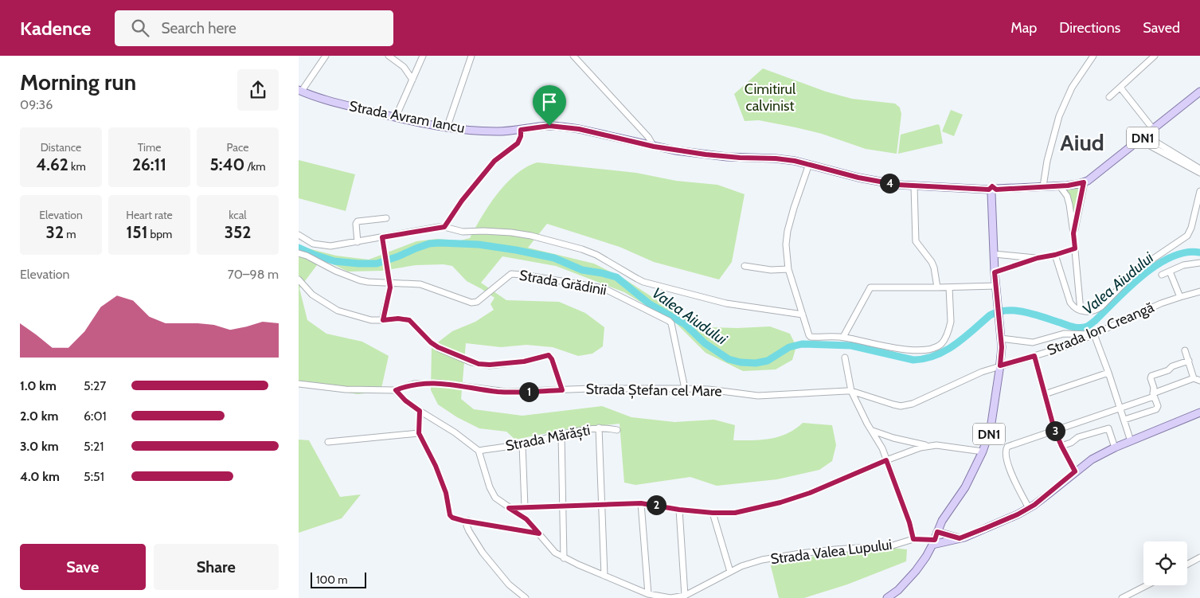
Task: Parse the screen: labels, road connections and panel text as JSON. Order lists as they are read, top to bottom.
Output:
{
  "streets": {
    "main road": ["Strada Avram Iancu", "DN1"],
    "street": [
      "Strada Grădinii",
      "Strada Ion Creangă",
      "Strada Ștefan cel Mare",
      "Strada Mărăști",
      "Strada Valea Lupului"
    ]
  },
  "crossings": [
    ["Strada Avram Iancu", "DN1"],
    ["DN1", "Strada Ion Creangă"],
    ["DN1", "Strada Ștefan cel Mare"],
    ["DN1", "Strada Valea Lupului"],
    ["Strada Grădinii", "Strada Ștefan cel Mare"],
    ["Strada Ion Creangă", "Strada Ștefan cel Mare"],
    ["Strada Mărăști", "Strada Valea Lupului"]
  ],
  "districts": ["Aiud"],
  "water": ["Valea Aiudului"],
  "parks": ["Cimitirul calvinist"],
  "scale_bar": "100 m",
  "page": {
    "header": "Kadence",
    "search": "Search here",
    "nav": ["Map", "Directions", "Saved"],
    "heading": ["Morning run", "09:36"],
    "stats": [
      ["Distance", "4.62 km"],
      ["Time", "26:11"],
      ["Pace", "5:40 /km"],
      ["Elevation", "32 m"],
      ["Heart rate", "151 bpm"],
      ["kcal", "352"]
    ],
    "pins": [
      "4",
      "1",
      "3",
      "2"
    ],
    "chart": ["Elevation", "70–98 m"],
    "list": [
      {
        "name": "1.0 km",
        "note": "5:27"
      },
      {
        "name": "2.0 km",
        "note": "6:01"
      },
      {
        "name": "3.0 km",
        "note": "5:21"
      },
      {
        "name": "4.0 km",
        "note": "5:51"
      }
    ],
    "buttons": ["Save", "Share"],
    "scale": "100 m"
  }
}
